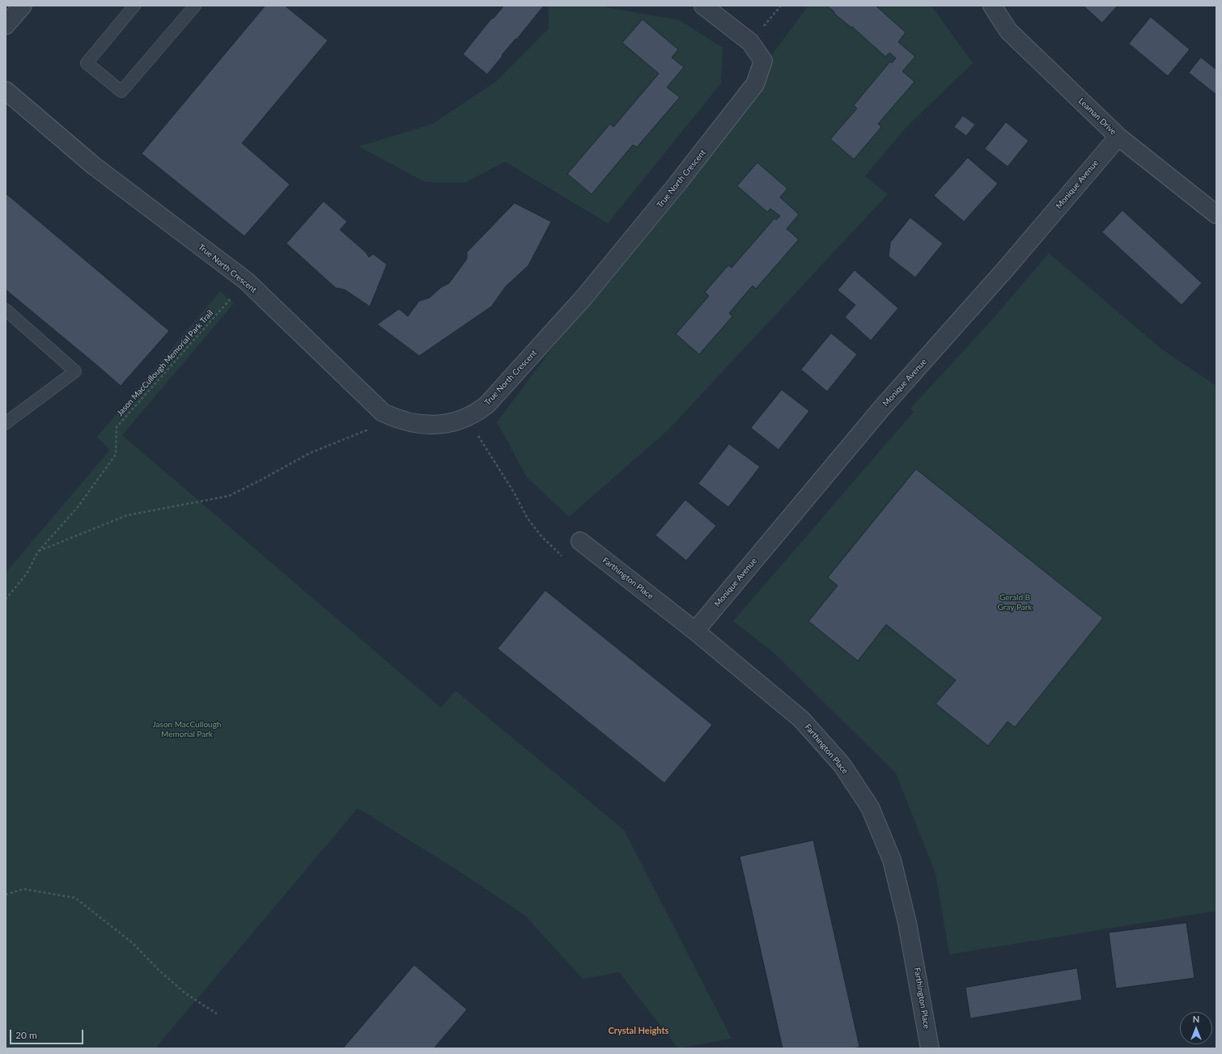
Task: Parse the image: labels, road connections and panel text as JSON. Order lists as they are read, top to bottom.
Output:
{
  "streets": {
    "street": [
      "Leaman Drive",
      "True North Crescent",
      "Monique Avenue",
      "Farthington Place"
    ],
    "path": ["Jason MacCullough Memorial Park Trail"]
  },
  "crossings": [
    ["Leaman Drive", "Monique Avenue"],
    ["True North Crescent", "Jason MacCullough Memorial Park Trail"],
    ["Monique Avenue", "Farthington Place"]
  ],
  "districts": ["Crystal Heights"],
  "parks": ["Gerald B Gray Park", "Jason MacCullough Memorial Park"],
  "scale_bar": "20 m",
  "north": "top"
}
